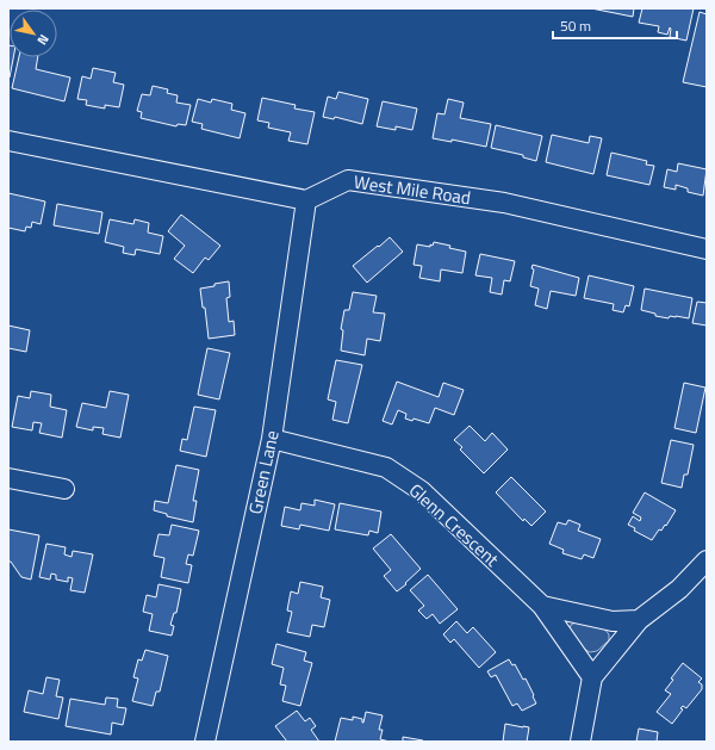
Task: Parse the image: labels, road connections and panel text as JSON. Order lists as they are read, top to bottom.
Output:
{
  "streets": {
    "street": ["West Mile Road", "Green Lane", "Glenn Crescent"]
  },
  "crossings": [
    ["West Mile Road", "Green Lane"],
    ["Green Lane", "Glenn Crescent"]
  ],
  "scale_bar": "50 m",
  "north": "bottom right"
}
